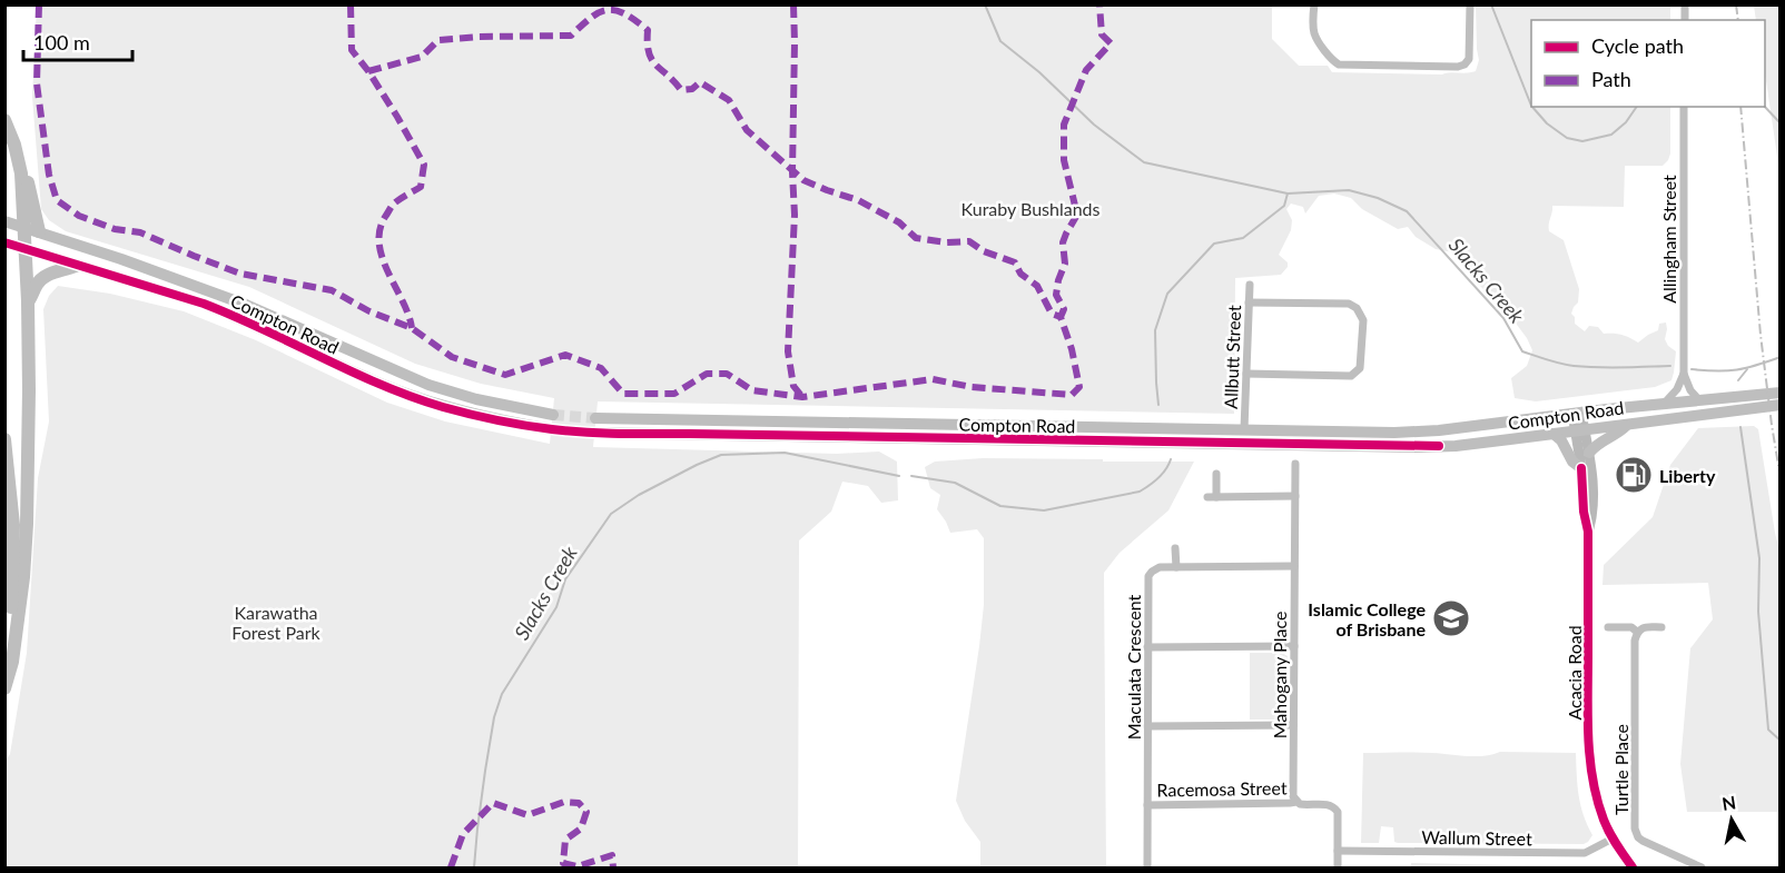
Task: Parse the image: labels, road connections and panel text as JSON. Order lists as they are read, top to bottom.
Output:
{
  "streets": {
    "main road": ["Compton Road"],
    "street": [
      "Allingham Street",
      "Allbutt Street",
      "Maculata Crescent",
      "Acacia Road",
      "Mahogany Place",
      "Turtle Place",
      "Racemosa Street",
      "Wallum Street"
    ]
  },
  "crossings": [
    ["Compton Road", "Allbutt Street"],
    ["Compton Road", "Acacia Road"],
    ["Maculata Crescent", "Mahogany Place"],
    ["Maculata Crescent", "Racemosa Street"],
    ["Acacia Road", "Wallum Street"],
    ["Mahogany Place", "Racemosa Street"]
  ],
  "water": ["Slacks Creek"],
  "parks": ["Kuraby Bushlands", "Karawatha Forest Park"],
  "places": {
    "fuel station": ["Liberty"],
    "school or university": ["Islamic College of Brisbane"]
  },
  "legend": ["Cycle path", "Path"],
  "scale_bar": "100 m",
  "north": "top"
}
